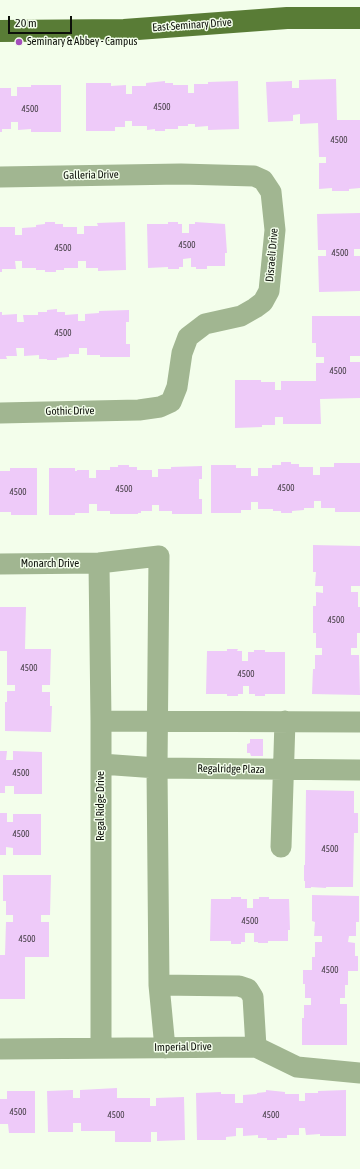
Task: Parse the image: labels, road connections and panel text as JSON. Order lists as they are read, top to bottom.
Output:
{
  "streets": {
    "main road": ["East Seminary Drive"],
    "lane": [
      "Galleria Drive",
      "Disraeli Drive",
      "Gothic Drive",
      "Monarch Drive",
      "Regalridge Plaza",
      "Regal Ridge Drive",
      "Imperial Drive"
    ]
  },
  "crossings": [
    ["Galleria Drive", "Disraeli Drive"],
    ["Disraeli Drive", "Gothic Drive"],
    ["Monarch Drive", "Regal Ridge Drive"],
    ["Regalridge Plaza", "Regal Ridge Drive"],
    ["Regal Ridge Drive", "Imperial Drive"]
  ],
  "places": ["Seminary & Abbey - Campus"],
  "house_numbers": [
    "4500",
    "4500",
    "4500",
    "4500",
    "4500",
    "4500",
    "4500",
    "4500",
    "4500",
    "4500",
    "4500",
    "4500",
    "4500",
    "4500",
    "4500",
    "4500",
    "4500",
    "4500",
    "4500",
    "4500",
    "4500",
    "4500",
    "4500"
  ],
  "scale_bar": "20 m"
}
